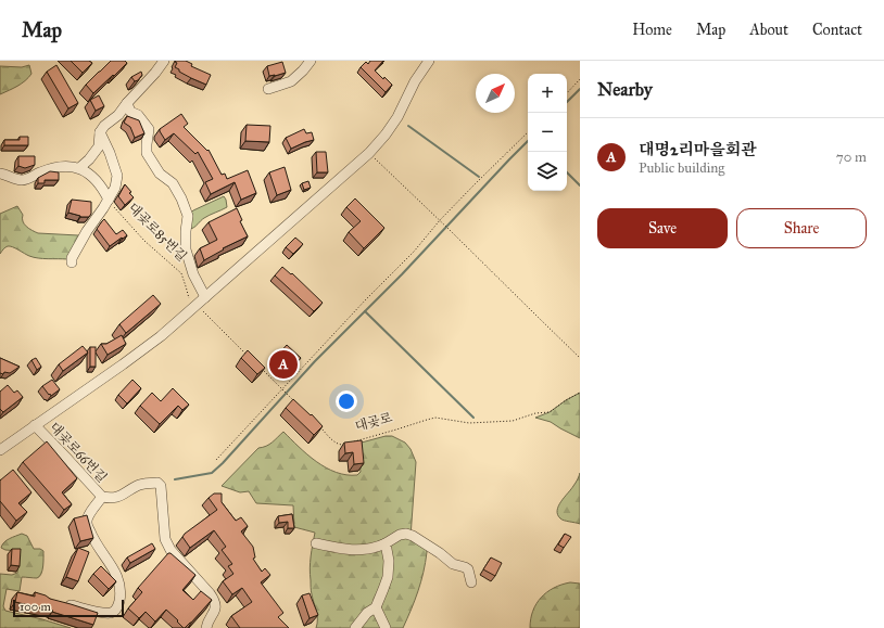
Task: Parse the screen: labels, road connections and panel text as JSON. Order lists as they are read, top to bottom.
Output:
{
  "streets": {
    "street": ["대곶로66번길"],
    "path": ["대곶로85번길", "대곶로"]
  },
  "scale_bar": "100 m",
  "north": "top right",
  "page": {
    "header": "Map",
    "nav": [
      "Home",
      "Map",
      "About",
      "Contact"
    ],
    "heading": "Nearby",
    "map_buttons": ["+", "−"],
    "list": [
      {
        "mark": "A",
        "name": "대명2리마을회관",
        "note": "Public building",
        "value": "70 m"
      }
    ],
    "buttons": ["Save", "Share"],
    "pins": "A",
    "scale": "100 m"
  }
}
